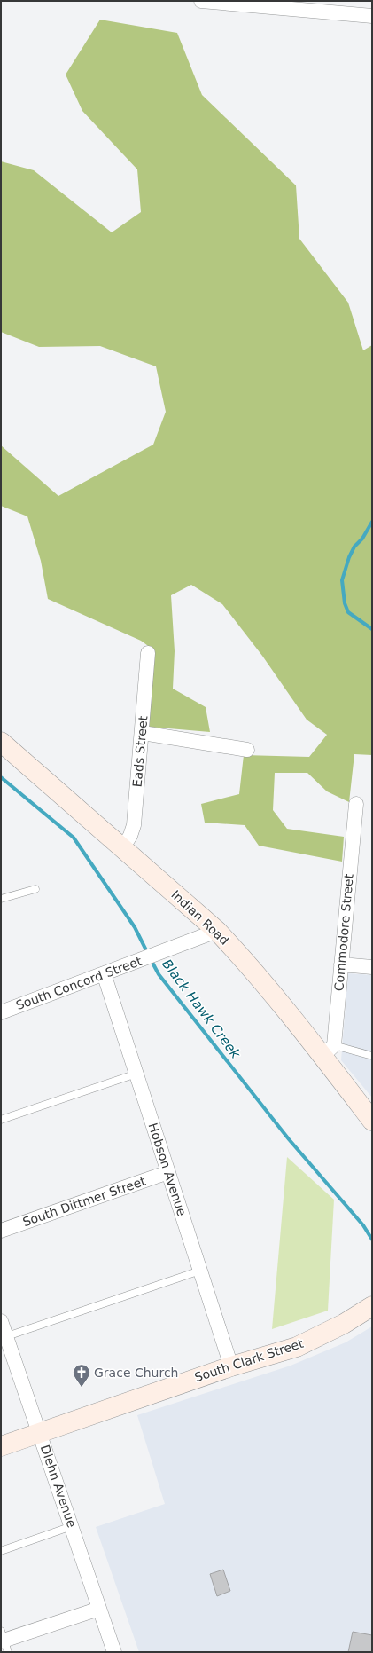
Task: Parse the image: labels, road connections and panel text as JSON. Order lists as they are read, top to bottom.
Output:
{
  "streets": {
    "street": [
      "Eads Street",
      "Indian Road",
      "Commodore Street",
      "South Concord Street",
      "Hobson Avenue",
      "South Dittmer Street",
      "South Clark Street",
      "Diehn Avenue"
    ]
  },
  "crossings": [
    ["Eads Street", "Indian Road"],
    ["Indian Road", "Commodore Street"],
    ["Indian Road", "South Concord Street"],
    ["South Concord Street", "Hobson Avenue"],
    ["Hobson Avenue", "South Dittmer Street"],
    ["Hobson Avenue", "South Clark Street"],
    ["South Clark Street", "Diehn Avenue"]
  ],
  "water": ["Black Hawk Creek"],
  "places": {
    "church": ["Grace Church"]
  }
}
